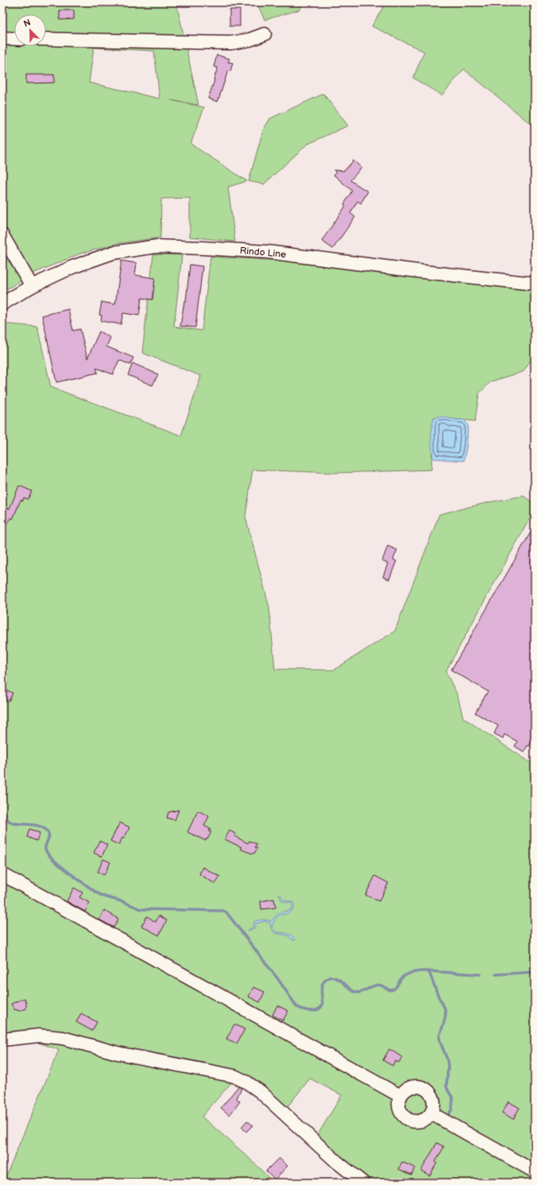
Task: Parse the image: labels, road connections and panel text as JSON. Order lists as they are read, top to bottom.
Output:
{
  "streets": {
    "street": ["Rindo Line"]
  },
  "north": "top left"
}
